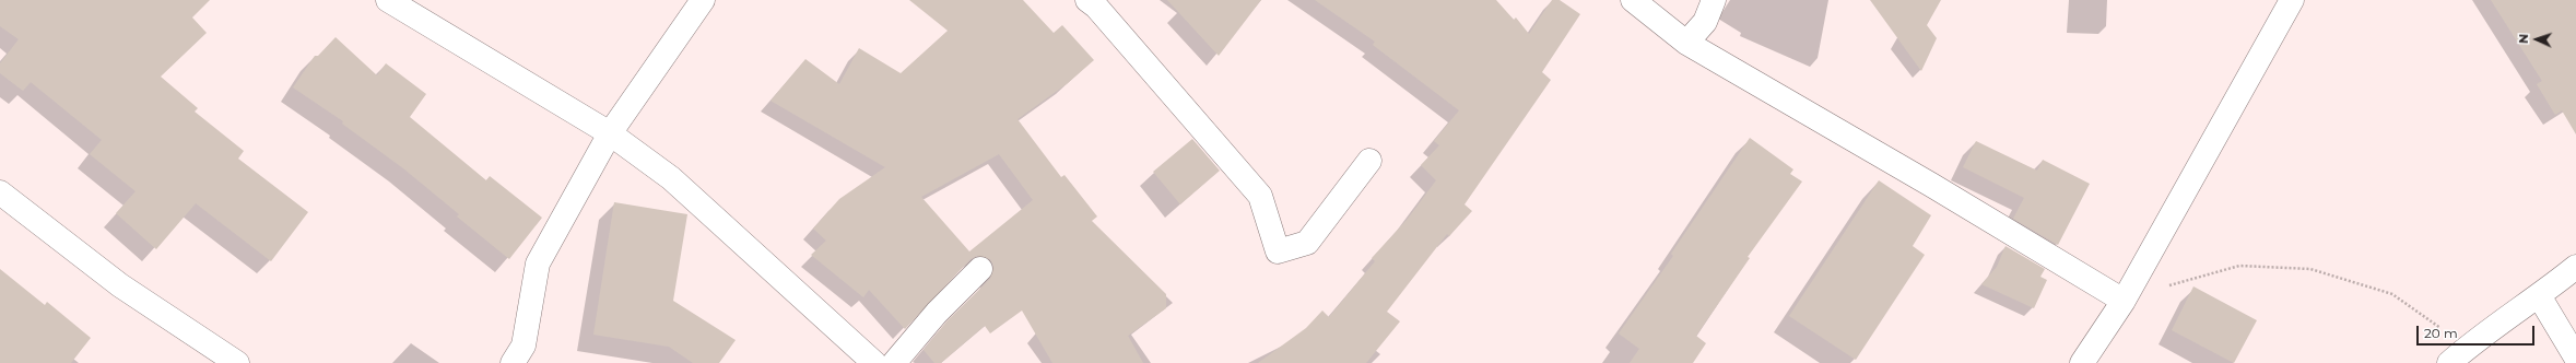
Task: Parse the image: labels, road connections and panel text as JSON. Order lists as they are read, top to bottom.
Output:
{
  "scale_bar": "20 m",
  "north": "left"
}
